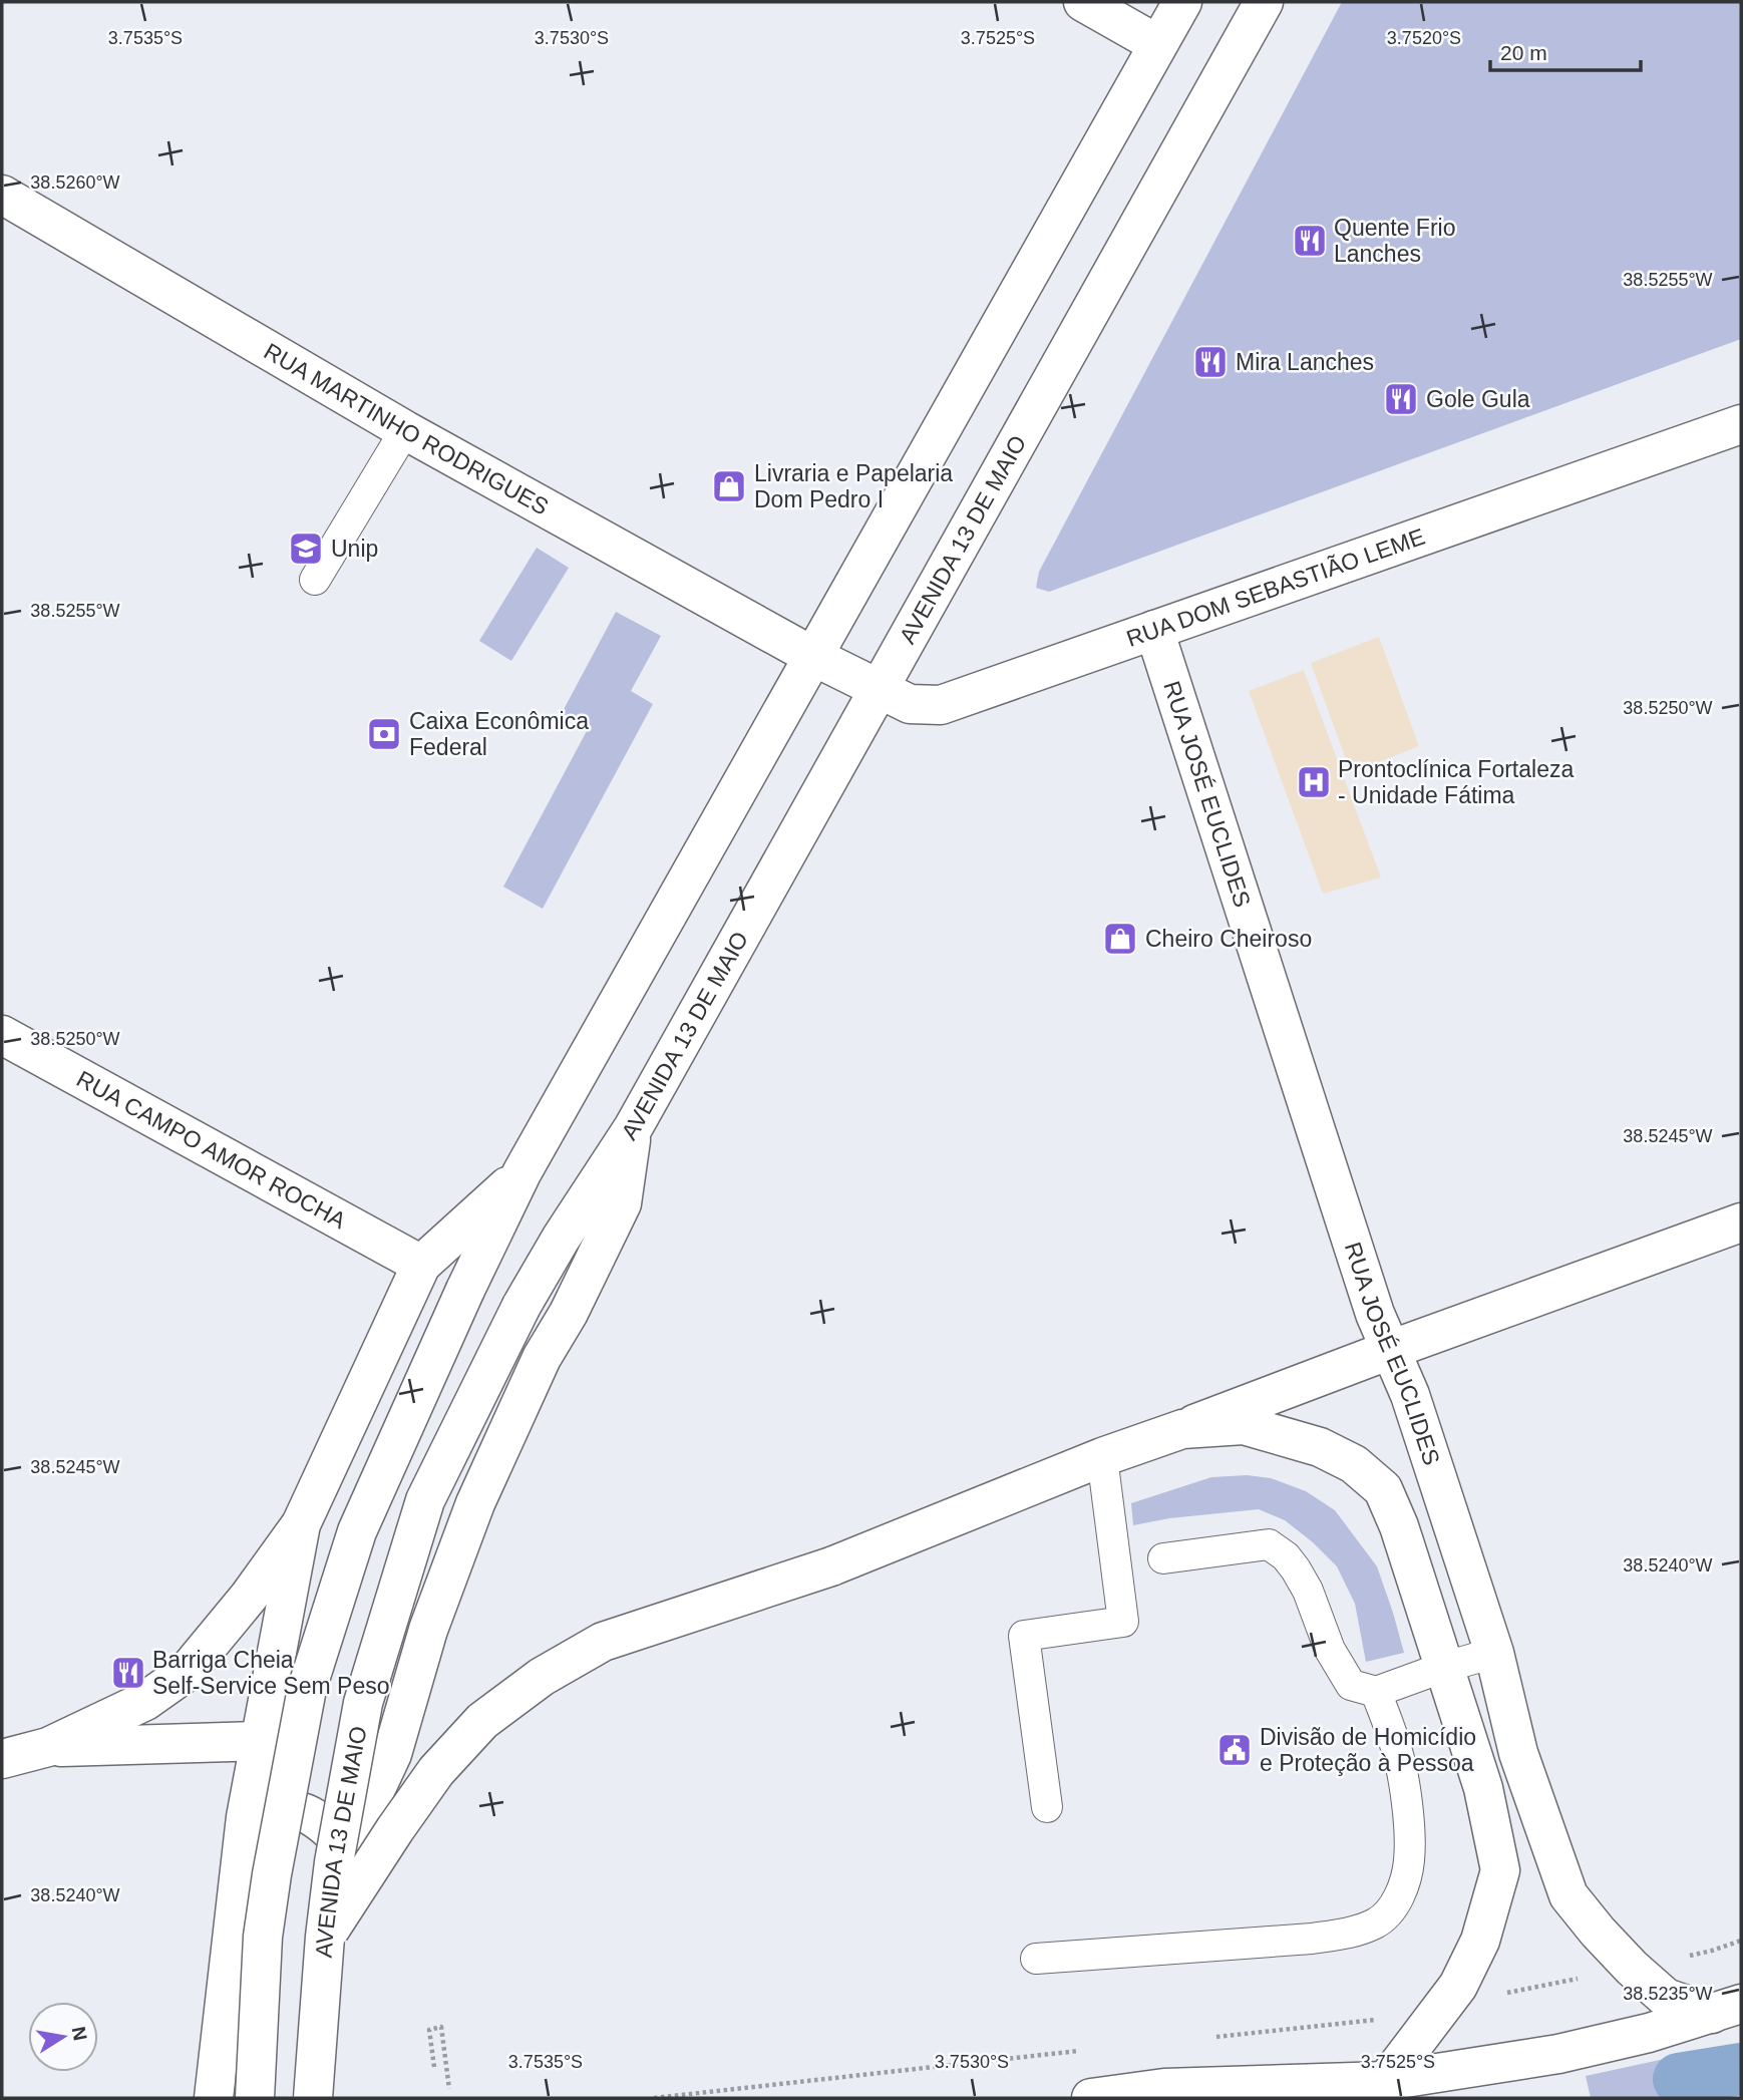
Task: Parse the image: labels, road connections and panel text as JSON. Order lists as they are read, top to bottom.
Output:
{
  "streets": {
    "main road": [
      "RUA MARTINHO RODRIGUES",
      "AVENIDA 13 DE MAIO",
      "RUA DOM SEBASTIÃO LEME",
      "RUA JOSÉ EUCLIDES",
      "RUA CAMPO AMOR ROCHA"
    ]
  },
  "crossings": [
    ["RUA MARTINHO RODRIGUES", "RUA DOM SEBASTIÃO LEME"],
    ["AVENIDA 13 DE MAIO", "RUA DOM SEBASTIÃO LEME"],
    ["RUA DOM SEBASTIÃO LEME", "RUA JOSÉ EUCLIDES"]
  ],
  "places": {
    "restaurant": [
      "Quente Frio Lanches",
      "Mira Lanches",
      "Gole Gula",
      "Barriga Cheia Self-Service Sem Peso"
    ],
    "shop": ["Livraria e Papelaria Dom Pedro I", "Cheiro Cheiroso"],
    "school or university": ["Unip"],
    "bank": ["Caixa Econômica Federal"],
    "hospital": ["Prontoclínica Fortaleza - Unidade Fátima"],
    "public building": ["Divisão de Homicídio e Proteção à Pessoa"]
  },
  "scale_bar": "20 m",
  "north": "right",
  "coordinates": [
    "3.7535°S",
    "3.7530°S",
    "3.7525°S",
    "3.7520°S",
    "38.5260°W",
    "38.5255°W",
    "38.5250°W",
    "38.5245°W",
    "38.5240°W",
    "38.5235°W"
  ]
}
